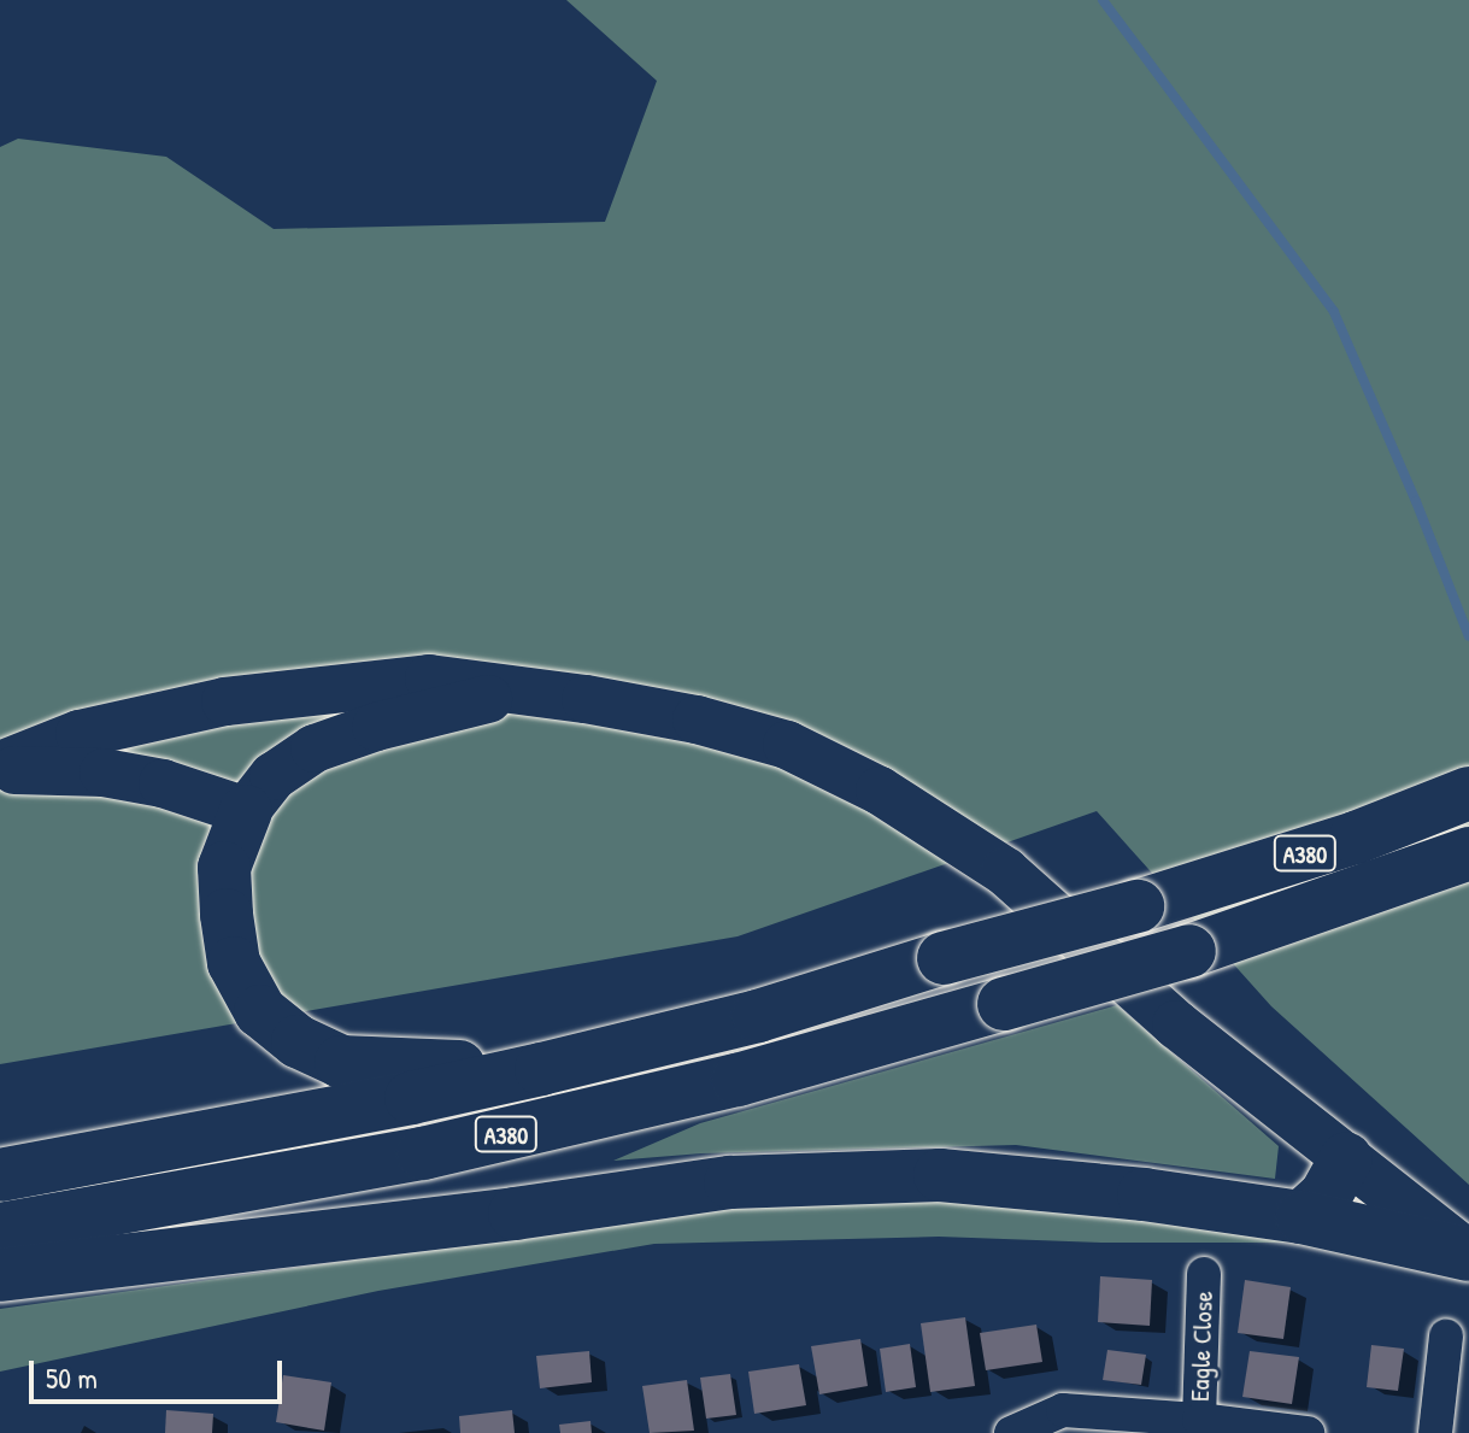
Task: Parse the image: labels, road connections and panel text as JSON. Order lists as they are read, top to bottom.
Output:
{
  "streets": {
    "highway": ["A380"],
    "street": ["Eagle Close"]
  },
  "scale_bar": "50 m"
}
